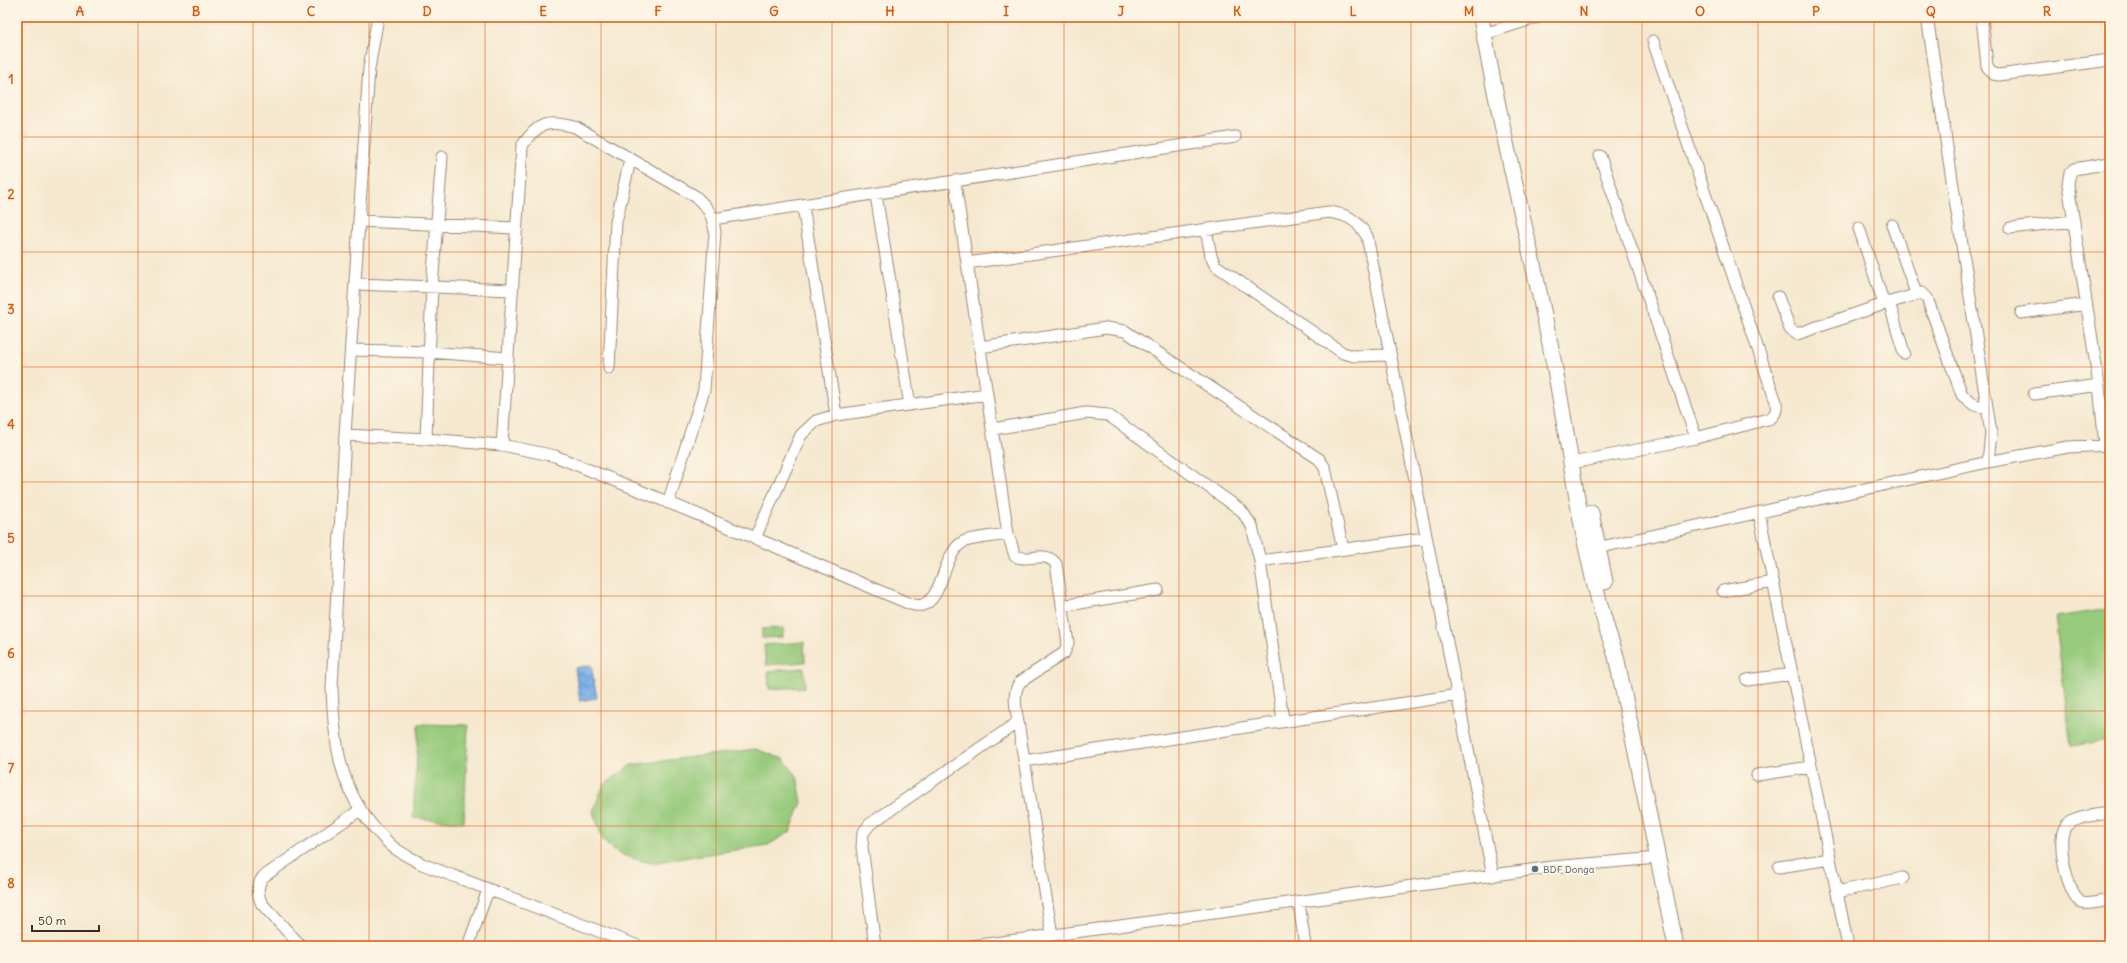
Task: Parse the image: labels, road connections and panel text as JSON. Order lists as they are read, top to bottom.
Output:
{
  "places": ["BDF Donga"],
  "scale_bar": "50 m",
  "grid": {
    "columns": [
      "A",
      "B",
      "C",
      "D",
      "E",
      "F",
      "G",
      "H",
      "I",
      "J",
      "K",
      "L",
      "M",
      "N",
      "O",
      "P",
      "Q",
      "R"
    ],
    "rows": [
      "1",
      "2",
      "3",
      "4",
      "5",
      "6",
      "7",
      "8"
    ]
  }
}
